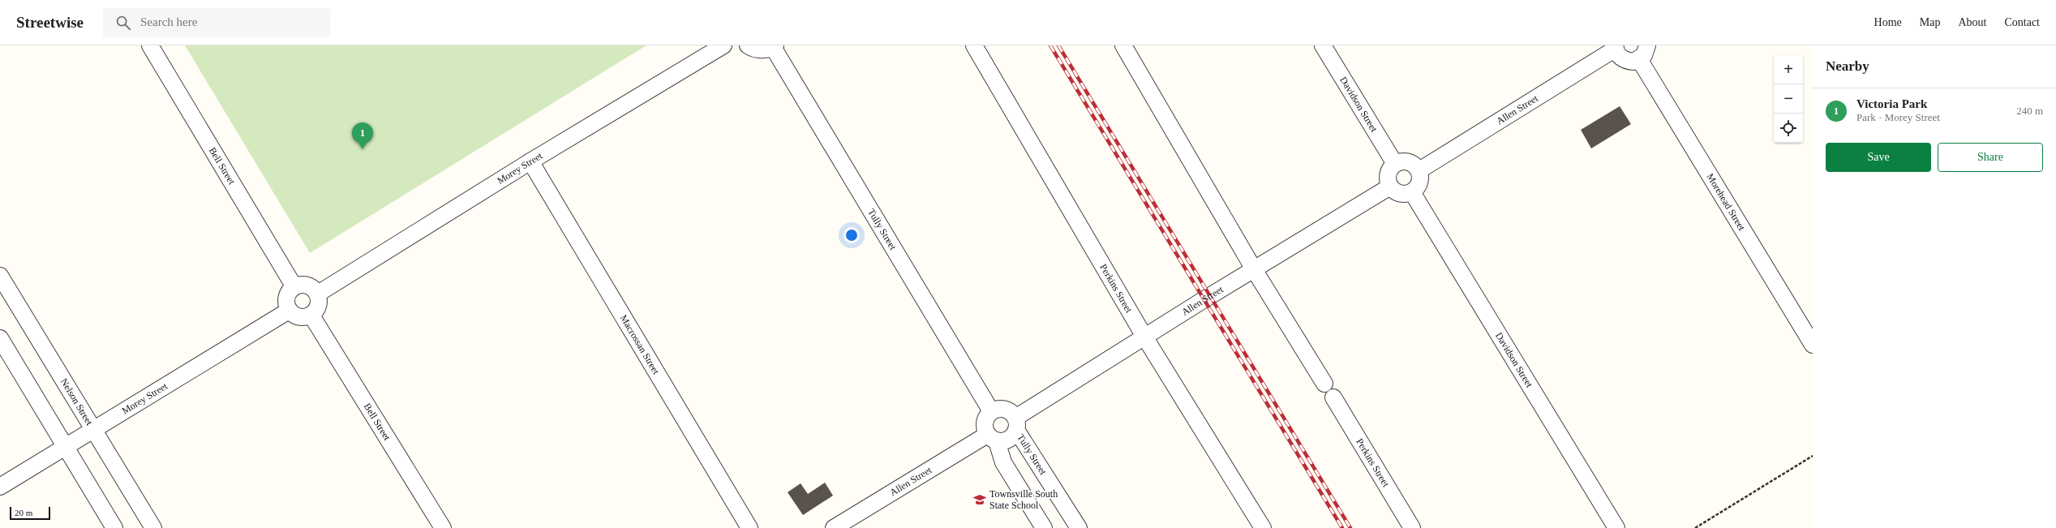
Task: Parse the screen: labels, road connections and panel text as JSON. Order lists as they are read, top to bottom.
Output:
{
  "streets": {
    "street": [
      "Davidson Street",
      "Allen Street",
      "Bell Street",
      "Morey Street",
      "Morehead Street",
      "Tully Street",
      "Perkins Street",
      "Macrossan Street",
      "Nelson Street"
    ]
  },
  "crossings": [
    ["Davidson Street", "Allen Street"],
    ["Allen Street", "Tully Street"],
    ["Allen Street", "Perkins Street"],
    ["Bell Street", "Morey Street"],
    ["Morey Street", "Macrossan Street"],
    ["Morey Street", "Nelson Street"]
  ],
  "places": {
    "school or university": ["Townsville South State School"]
  },
  "scale_bar": "20 m",
  "page": {
    "header": "Streetwise",
    "search": "Search here",
    "nav": [
      "Home",
      "Map",
      "About",
      "Contact"
    ],
    "heading": "Nearby",
    "map_buttons": ["+", "−"],
    "list": [
      {
        "mark": "1",
        "name": "Victoria Park",
        "note": "Park · Morey Street",
        "value": "240 m"
      }
    ],
    "pins": "1",
    "buttons": ["Save", "Share"],
    "scale": "20 m"
  }
}
